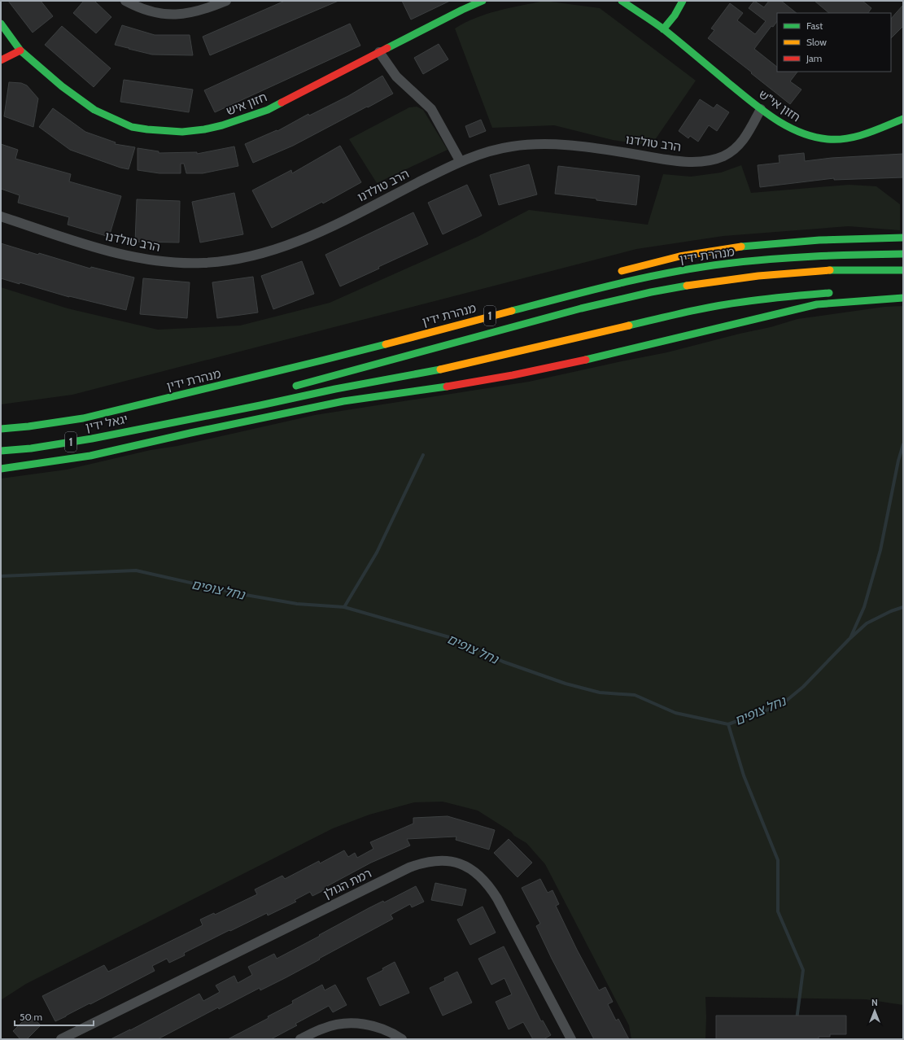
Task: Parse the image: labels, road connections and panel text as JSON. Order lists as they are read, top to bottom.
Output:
{
  "streets": {
    "main road": [
      "חזון איש",
      "חזון אי\"ש",
      "מנהרת ידין",
      "1",
      "יגאל ידין"
    ],
    "street": ["הרב טולדנו", "רמת הגולן"]
  },
  "crossings": [
    ["חזון אי\"ש", "הרב טולדנו"],
    ["מנהרת ידין", "יגאל ידין"],
    ["1", "יגאל ידין"]
  ],
  "water": ["נחל צופים"],
  "legend": ["Fast", "Slow", "Jam"],
  "scale_bar": "50 m",
  "north": "top"
}
